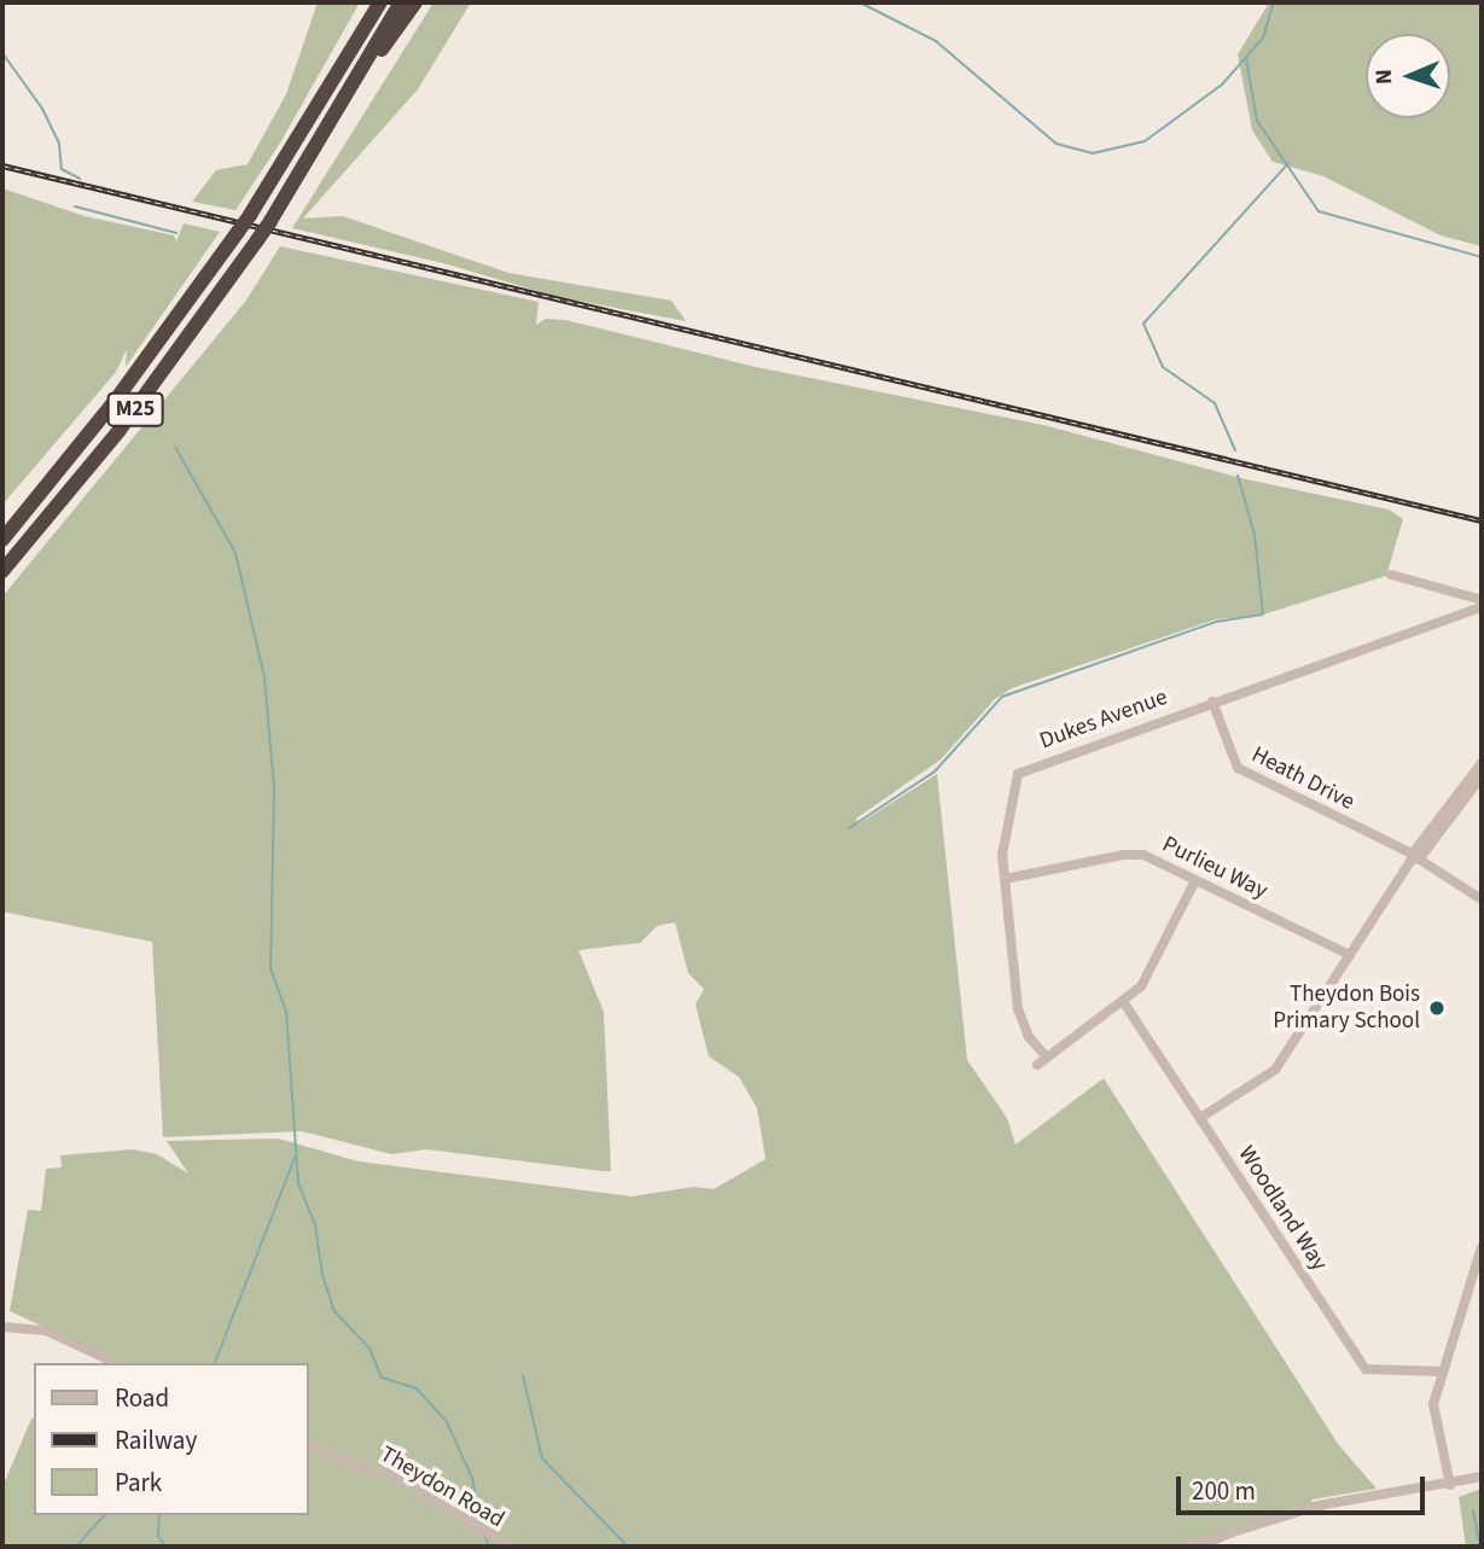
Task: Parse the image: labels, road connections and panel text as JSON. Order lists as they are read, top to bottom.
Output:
{
  "streets": {
    "highway": ["M25"],
    "street": [
      "Dukes Avenue",
      "Heath Drive",
      "Purlieu Way",
      "Woodland Way",
      "Theydon Road"
    ]
  },
  "crossings": [
    ["Dukes Avenue", "Heath Drive"],
    ["Dukes Avenue", "Purlieu Way"]
  ],
  "places": ["Theydon Bois Primary School"],
  "legend": ["Road", "Railway", "Park"],
  "scale_bar": "200 m",
  "north": "left"
}
